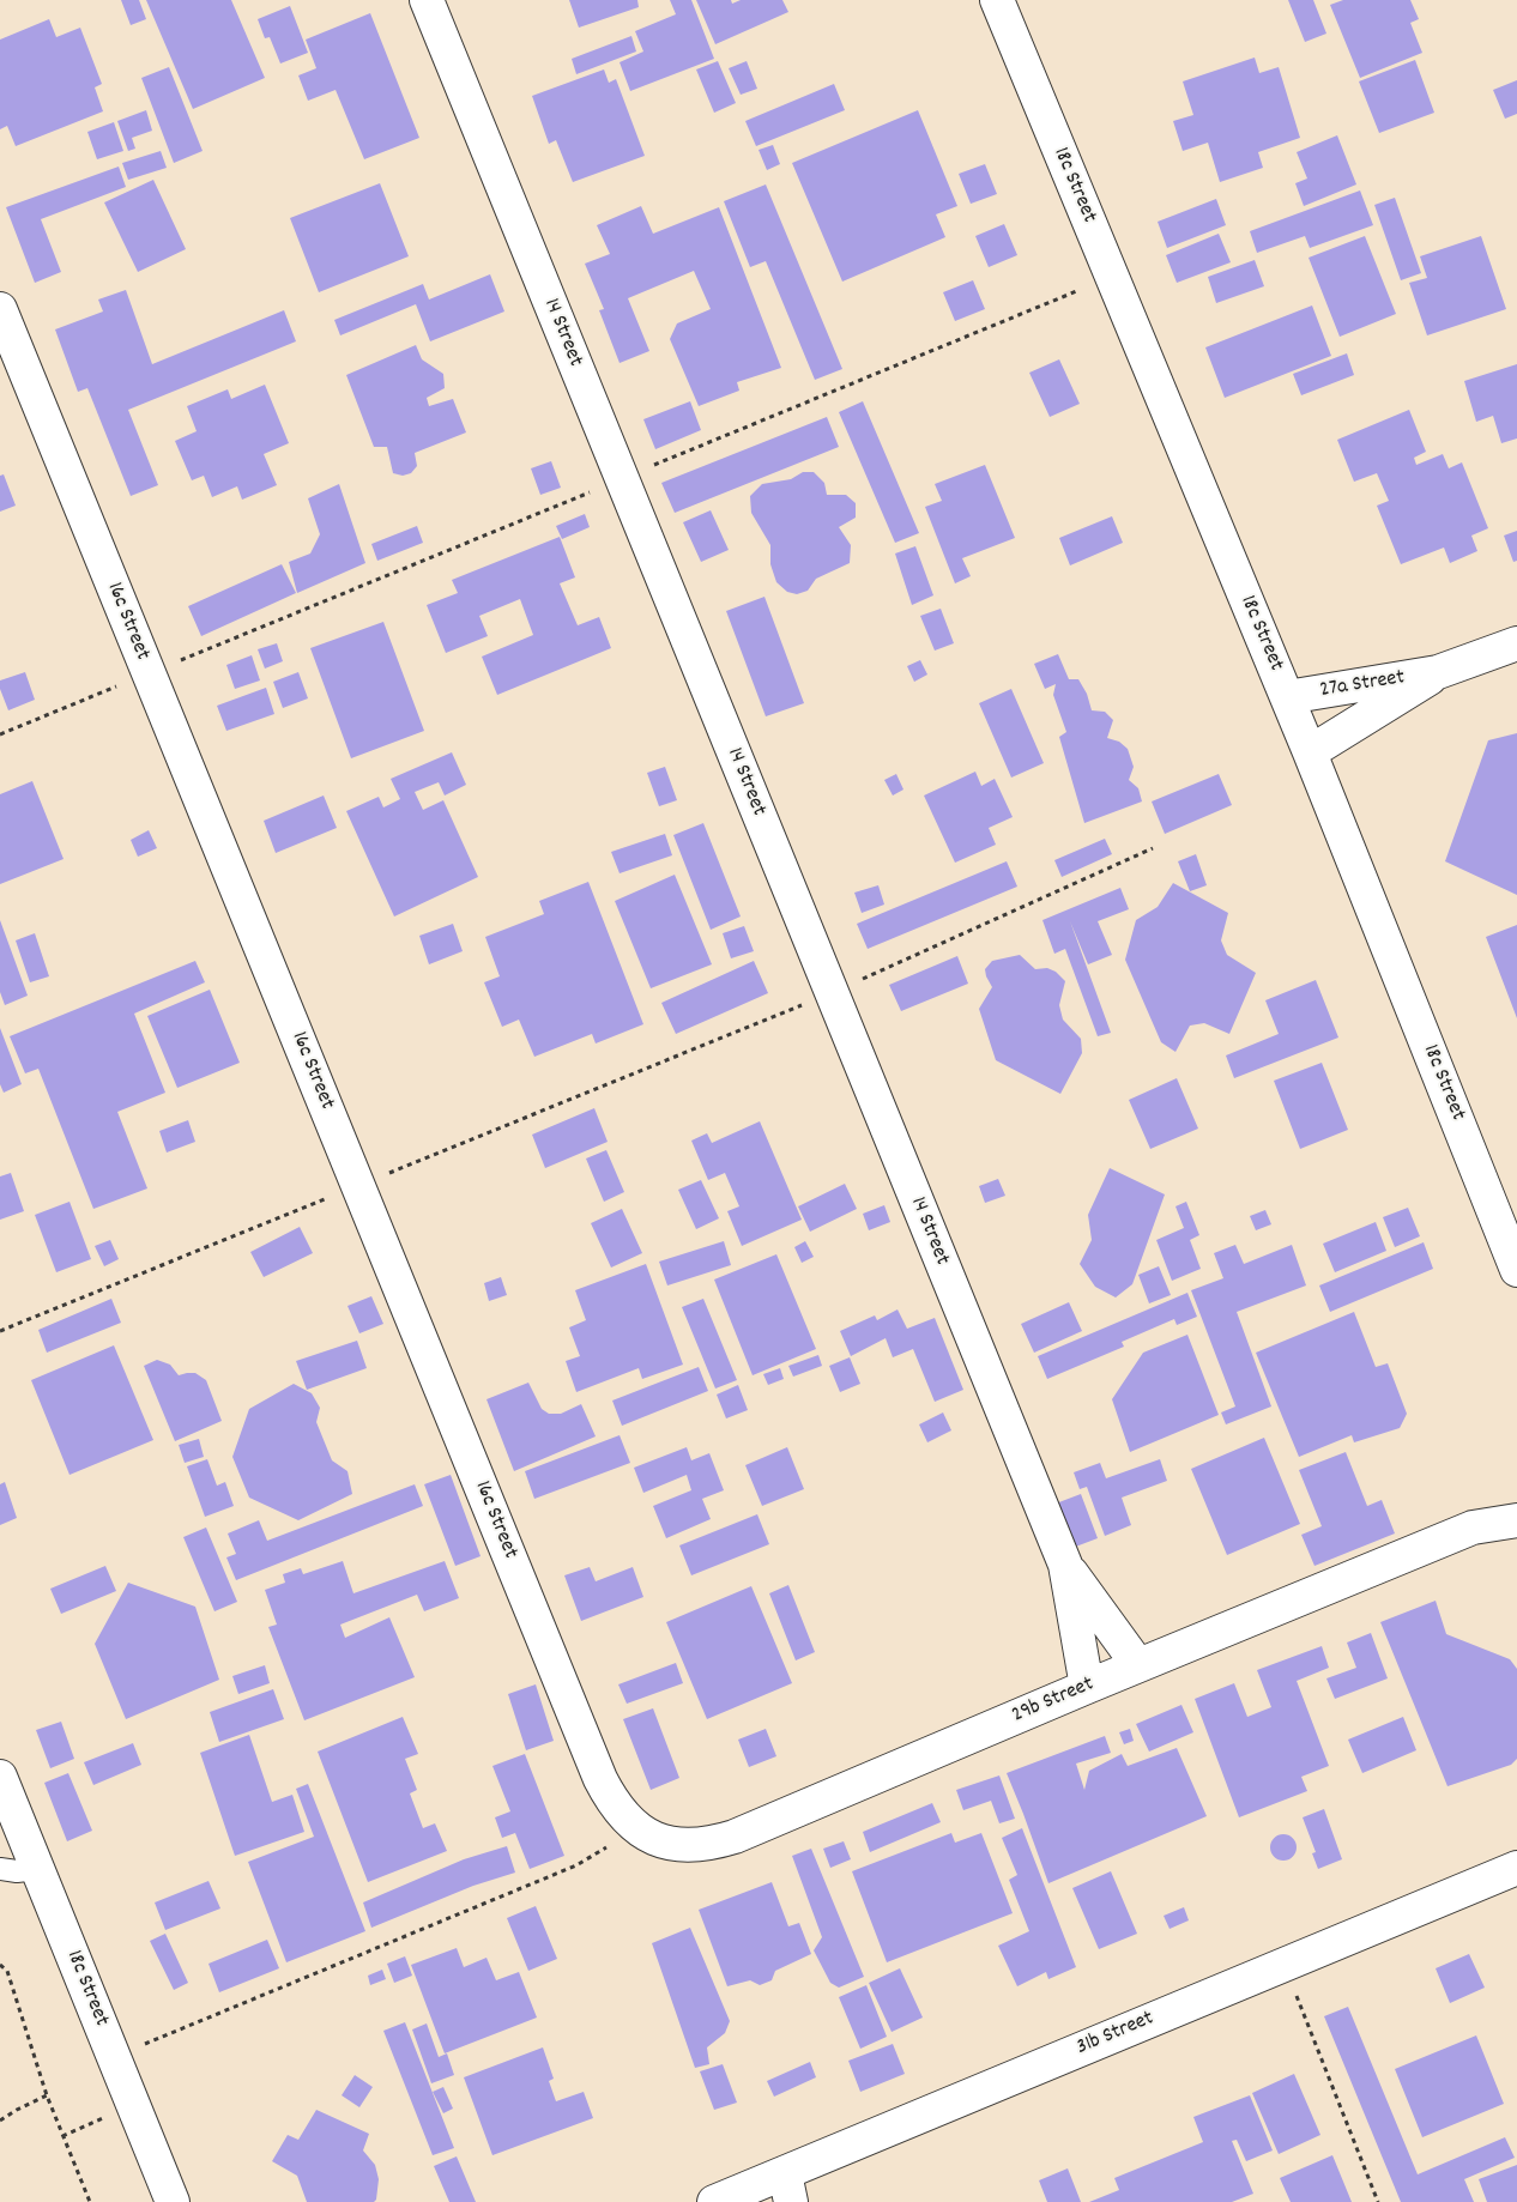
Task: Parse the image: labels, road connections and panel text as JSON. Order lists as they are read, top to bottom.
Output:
{
  "streets": {
    "street": [
      "18c Street",
      "14 Street",
      "16c Street",
      "27a Street",
      "29b Street",
      "31b Street"
    ]
  },
  "crossings": [
    ["18c Street", "27a Street"],
    ["14 Street", "29b Street"],
    ["16c Street", "29b Street"]
  ]
}
